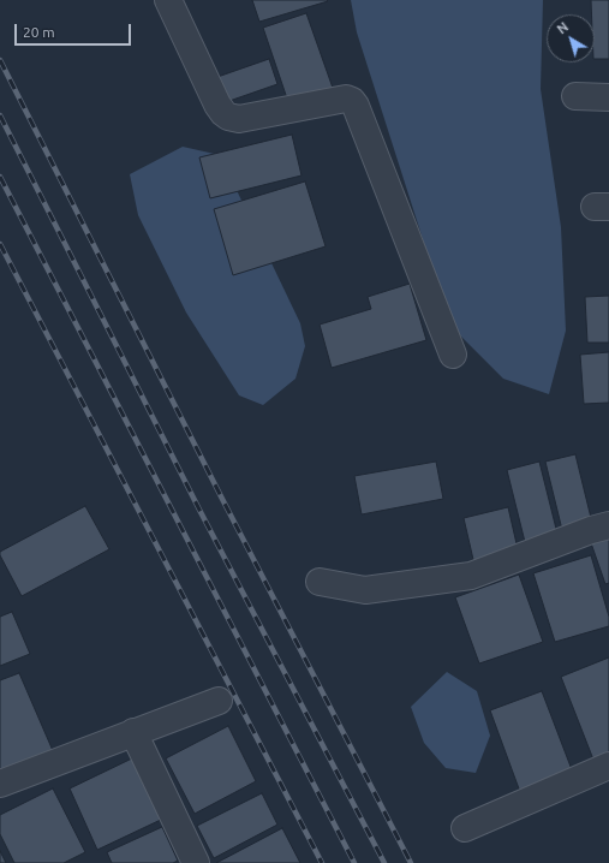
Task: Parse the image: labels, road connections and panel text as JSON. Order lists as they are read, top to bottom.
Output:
{
  "scale_bar": "20 m",
  "north": "top left"
}
